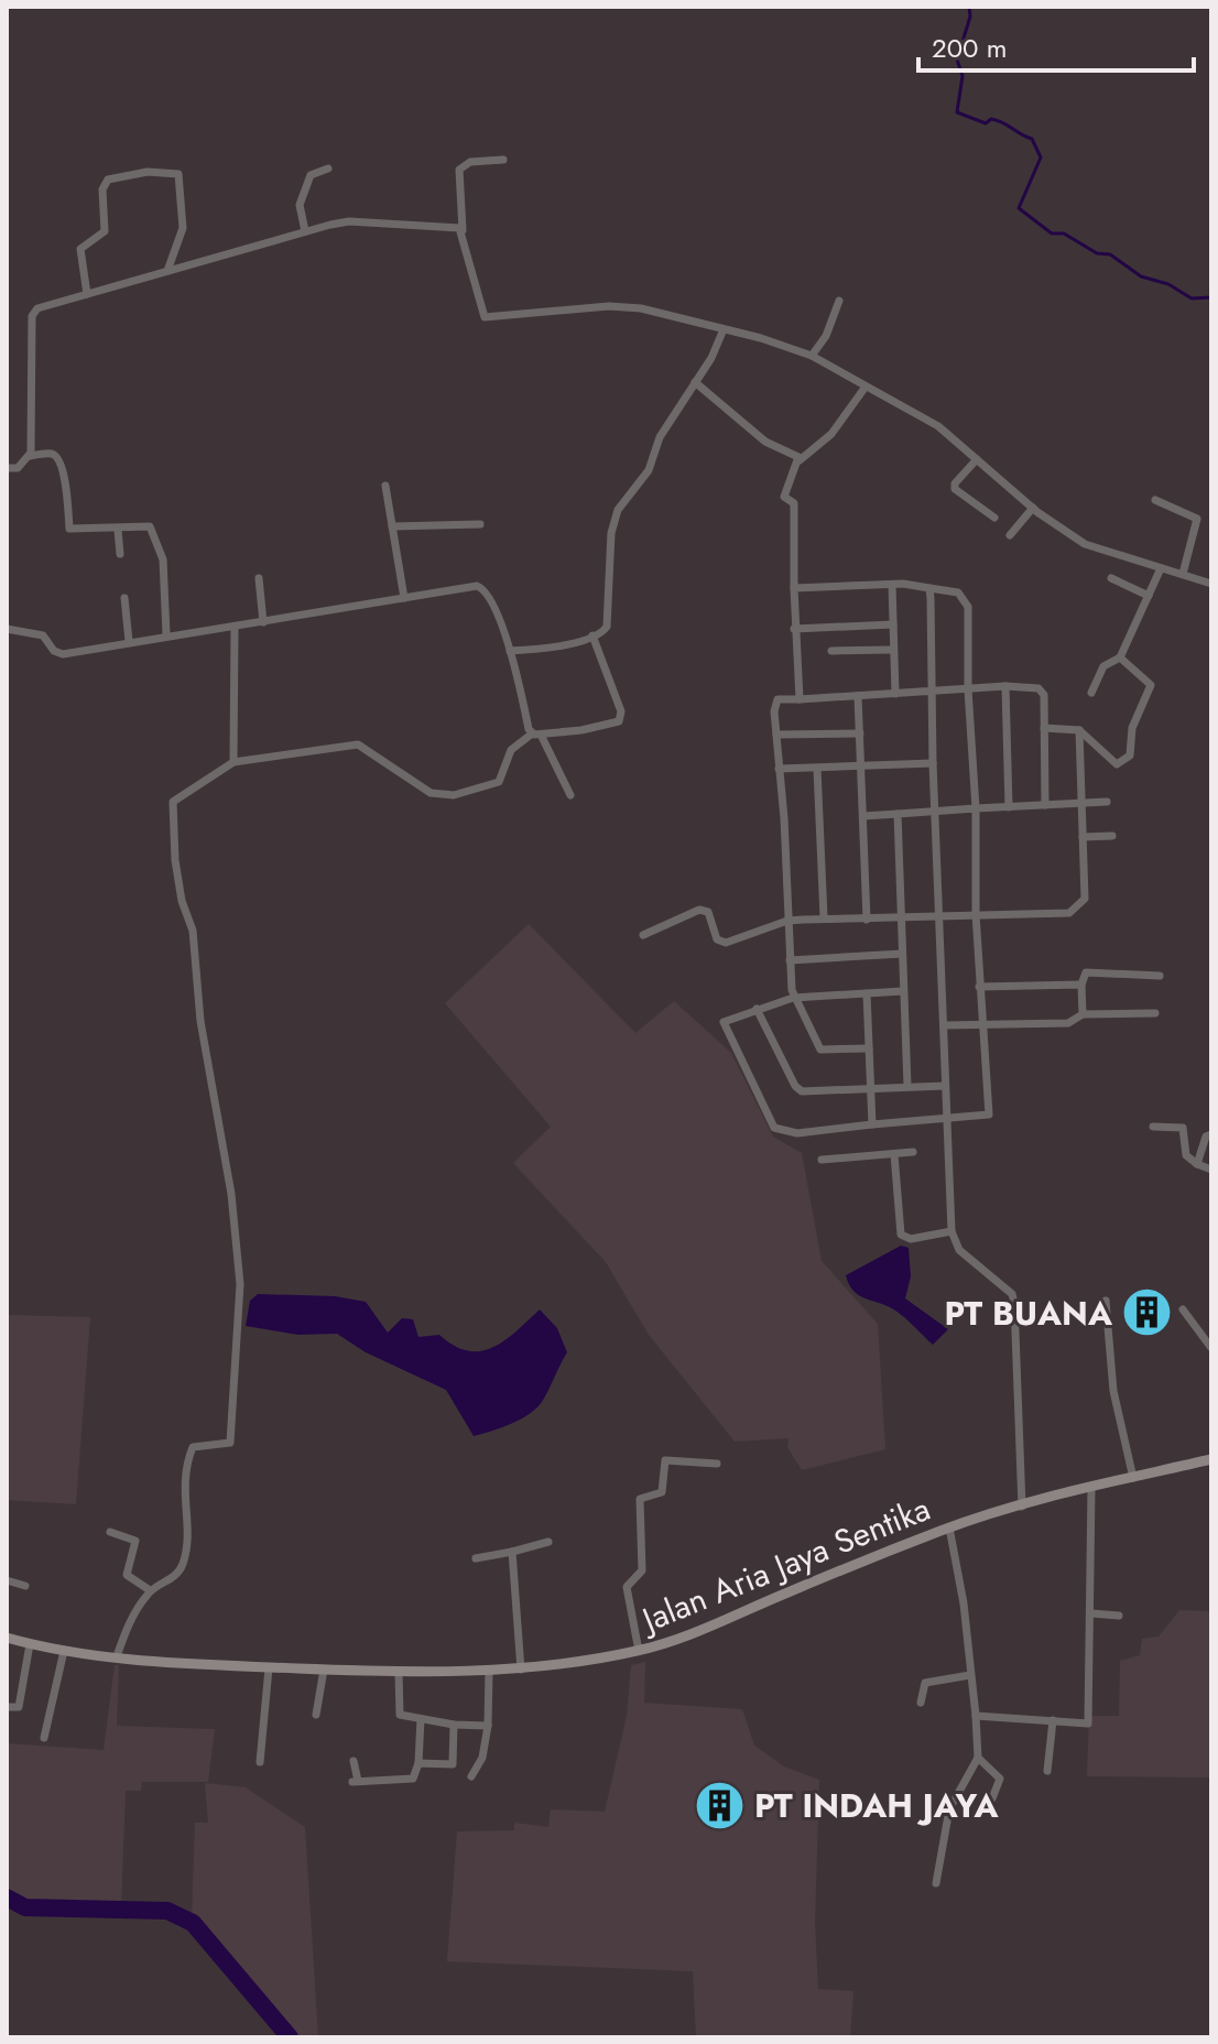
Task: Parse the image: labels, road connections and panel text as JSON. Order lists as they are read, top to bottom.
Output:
{
  "streets": {
    "street": ["Jalan Aria Jaya Sentika"]
  },
  "places": {
    "building": ["PT BUANA", "PT INDAH JAYA"]
  },
  "scale_bar": "200 m"
}
